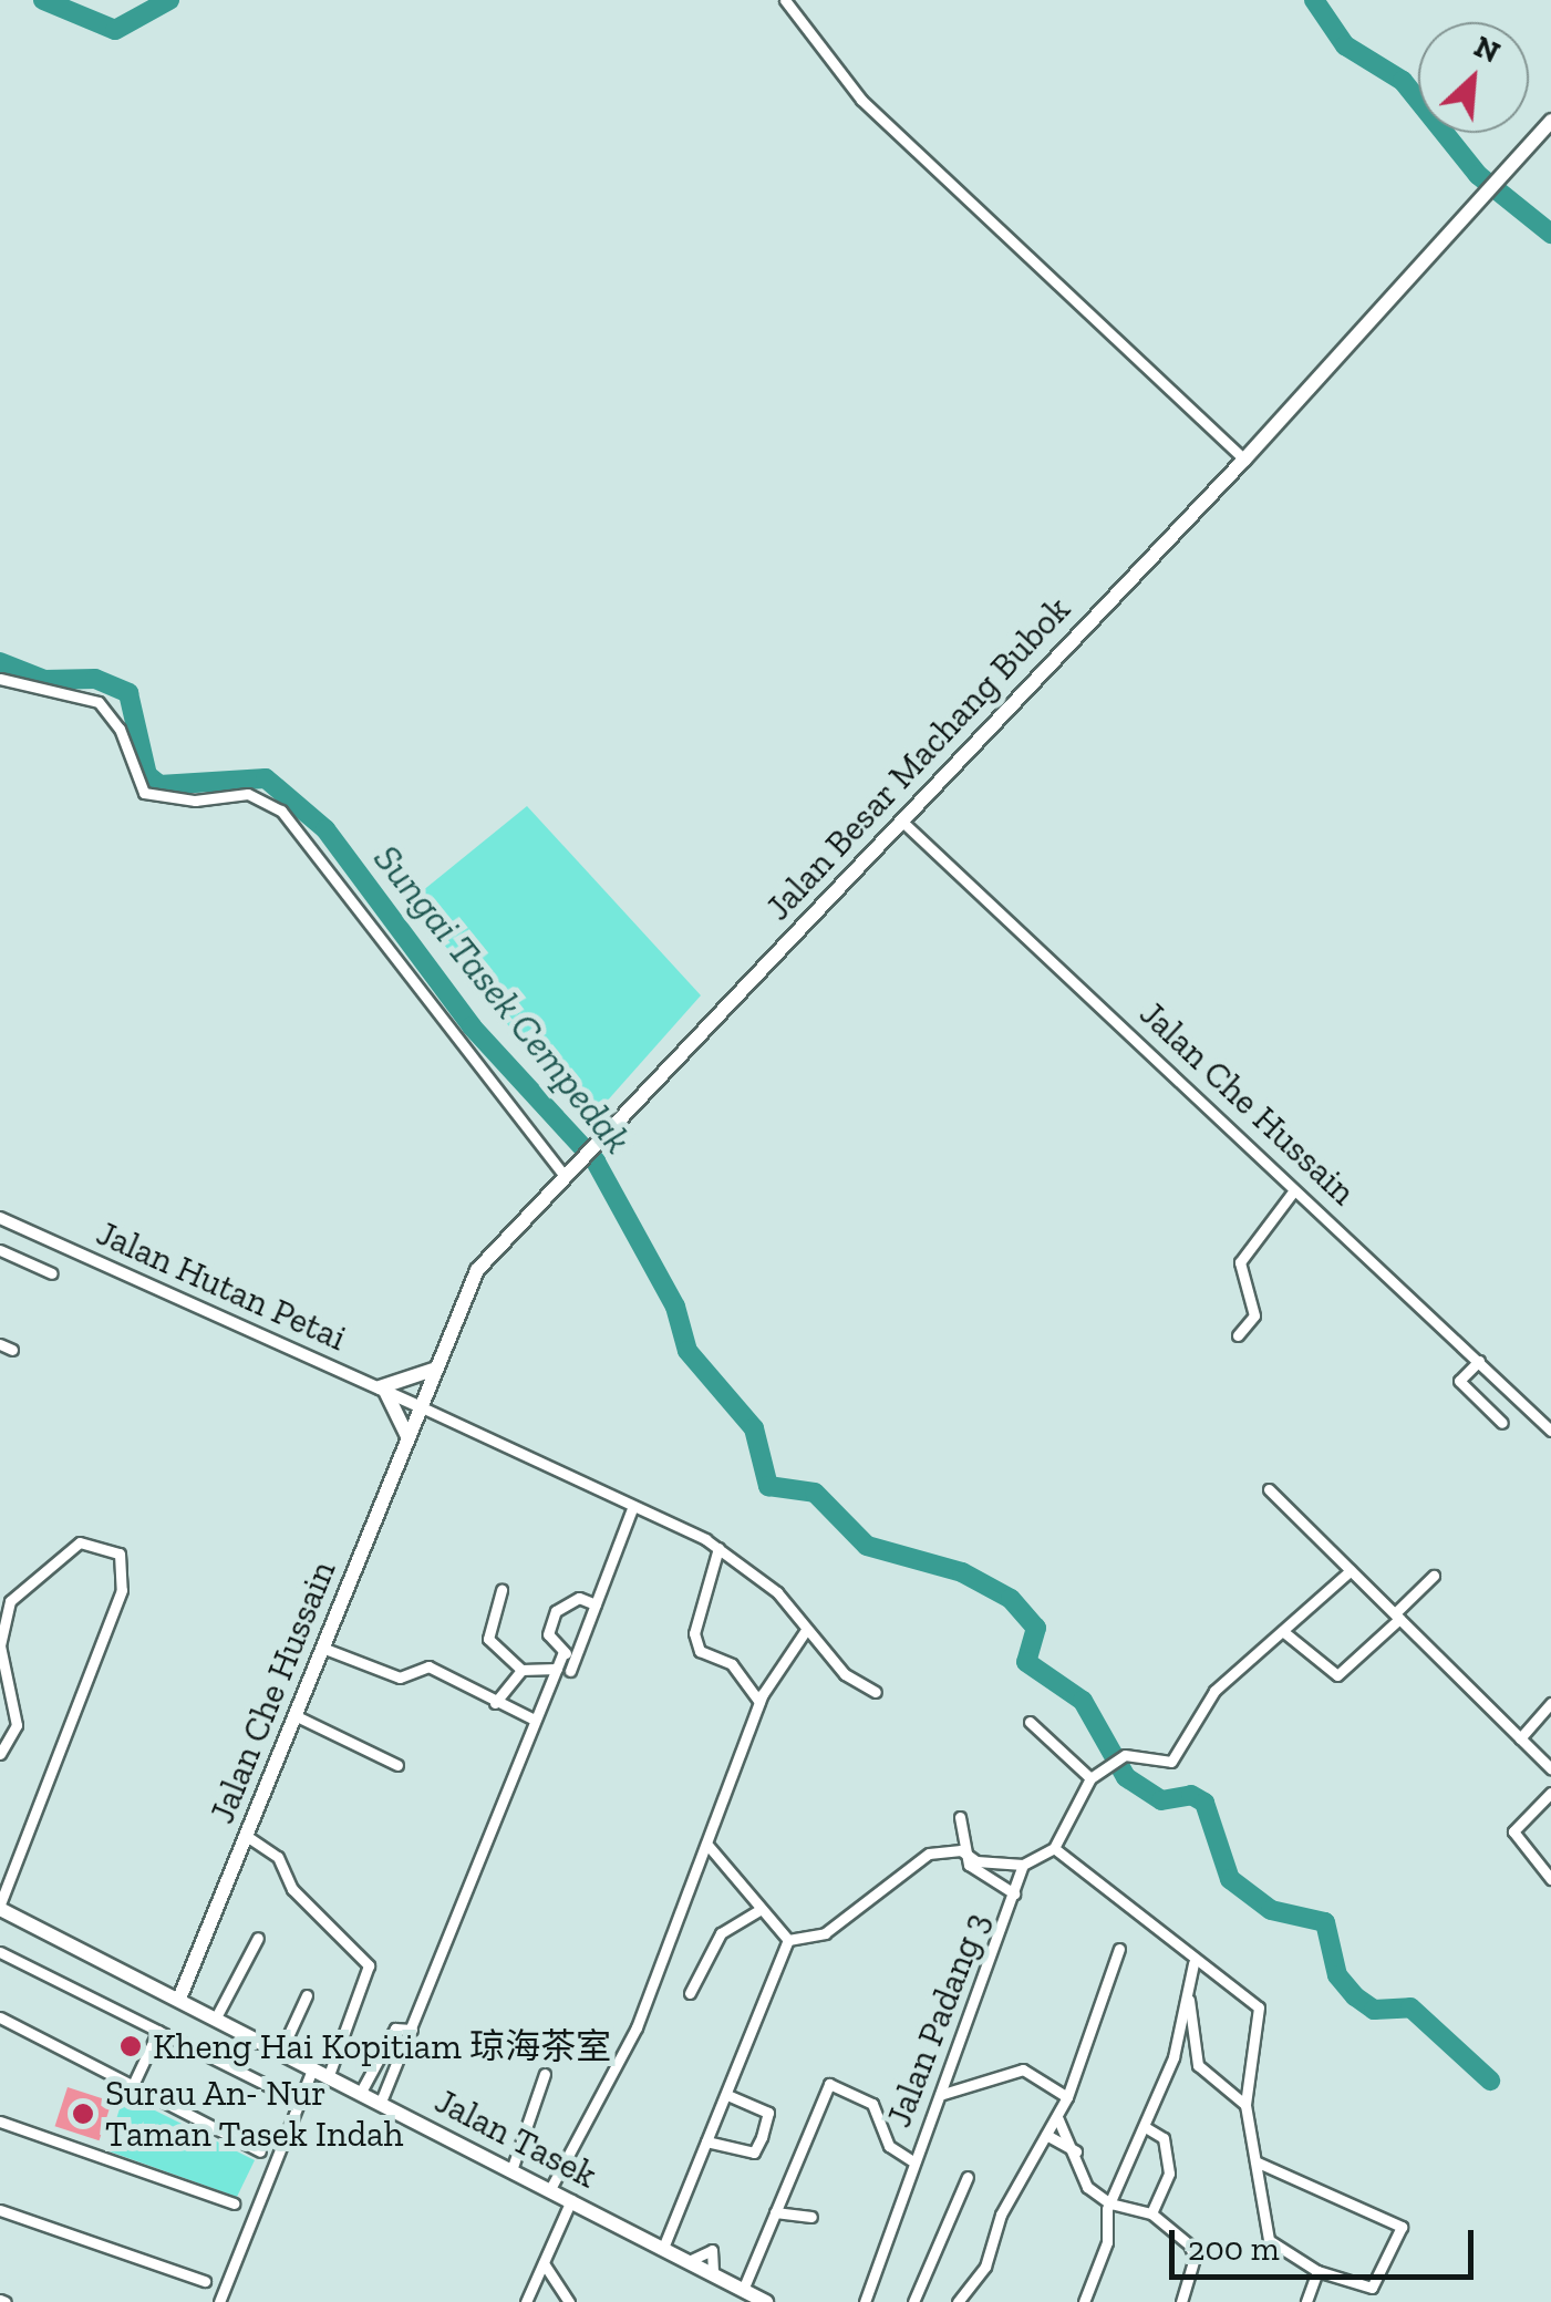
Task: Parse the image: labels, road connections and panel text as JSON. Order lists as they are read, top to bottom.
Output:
{
  "streets": {
    "main road": ["Jalan Besar Machang Bubok", "Jalan Che Hussain", "Jalan Tasek"],
    "street": ["Jalan Hutan Petai", "Jalan Padang 3"]
  },
  "crossings": [
    ["Jalan Besar Machang Bubok", "Jalan Che Hussain"],
    ["Jalan Besar Machang Bubok", "Jalan Hutan Petai"],
    ["Jalan Che Hussain", "Jalan Hutan Petai"],
    ["Jalan Che Hussain", "Jalan Tasek"]
  ],
  "water": ["Sungai Tasek Cempedak"],
  "places": ["Kheng Hai Kopitiam 琼海茶室", "Surau An- Nur Taman Tasek Indah"],
  "scale_bar": "200 m",
  "north": "top right"
}
